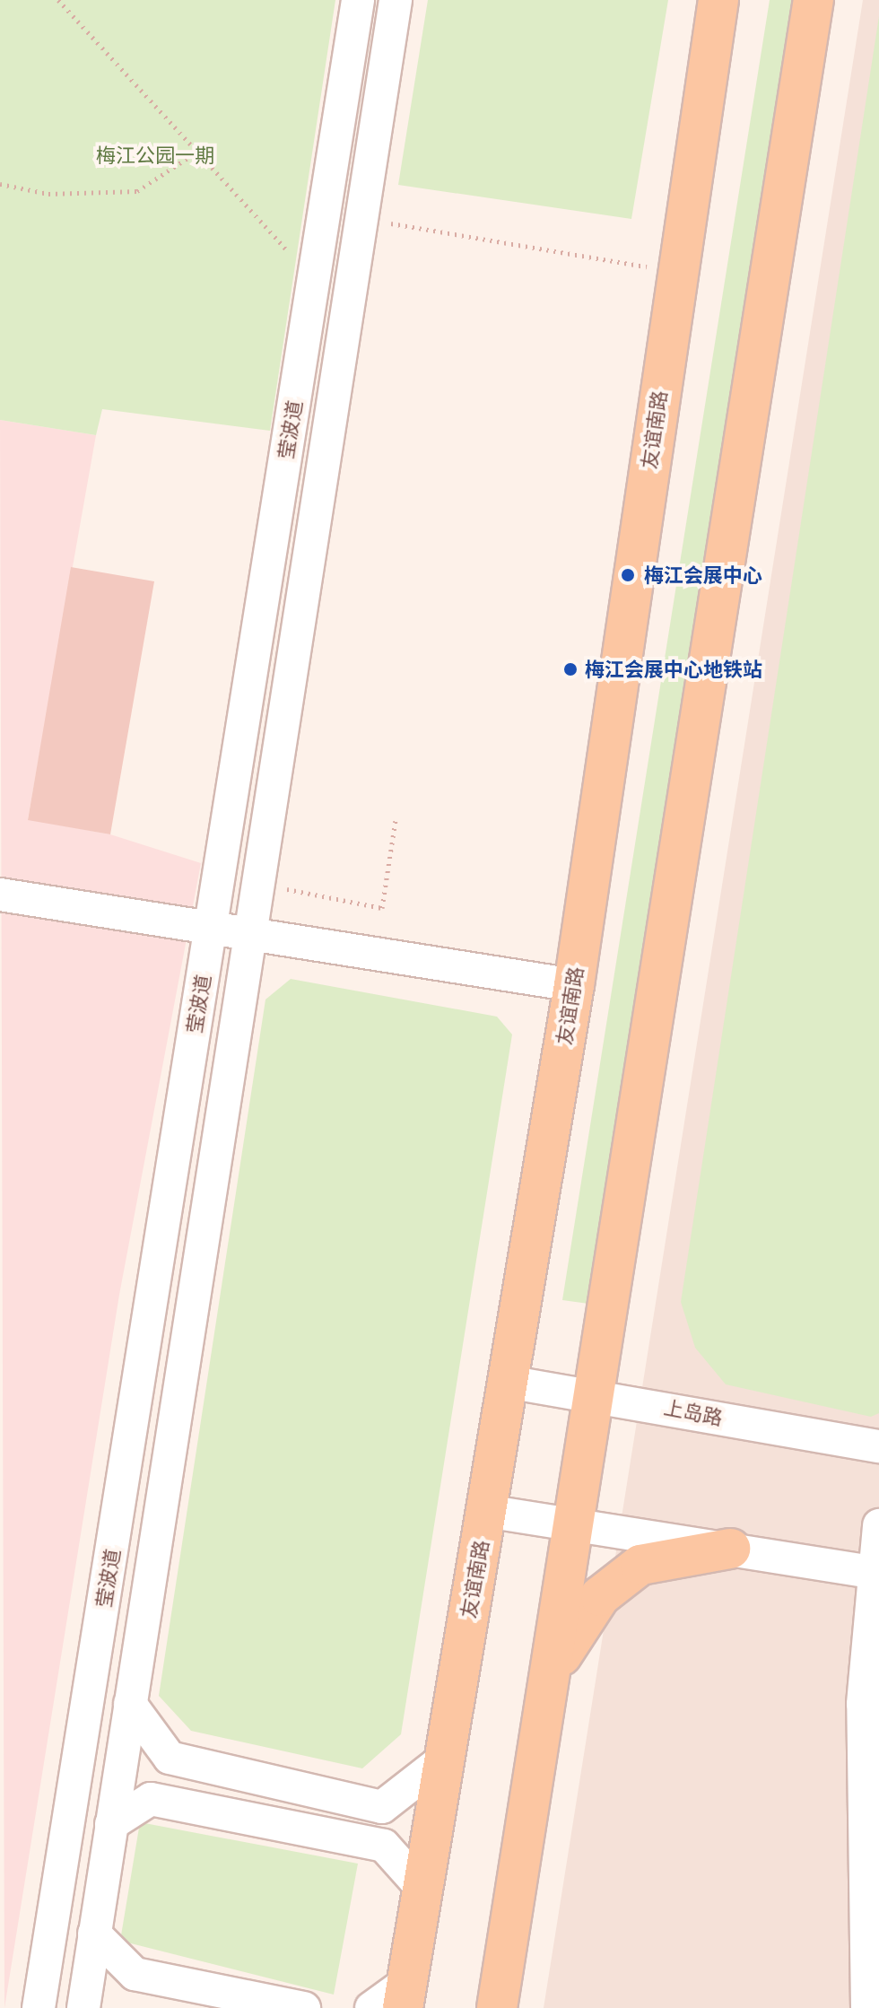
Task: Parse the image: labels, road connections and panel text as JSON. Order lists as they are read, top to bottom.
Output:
{
  "streets": {
    "main road": ["友谊南路"],
    "street": ["莹波道", "上岛路"]
  },
  "crossings": [
    ["友谊南路", "上岛路"]
  ],
  "parks": ["梅江公园一期"],
  "places": ["梅江会展中心", "梅江会展中心地铁站"]
}
